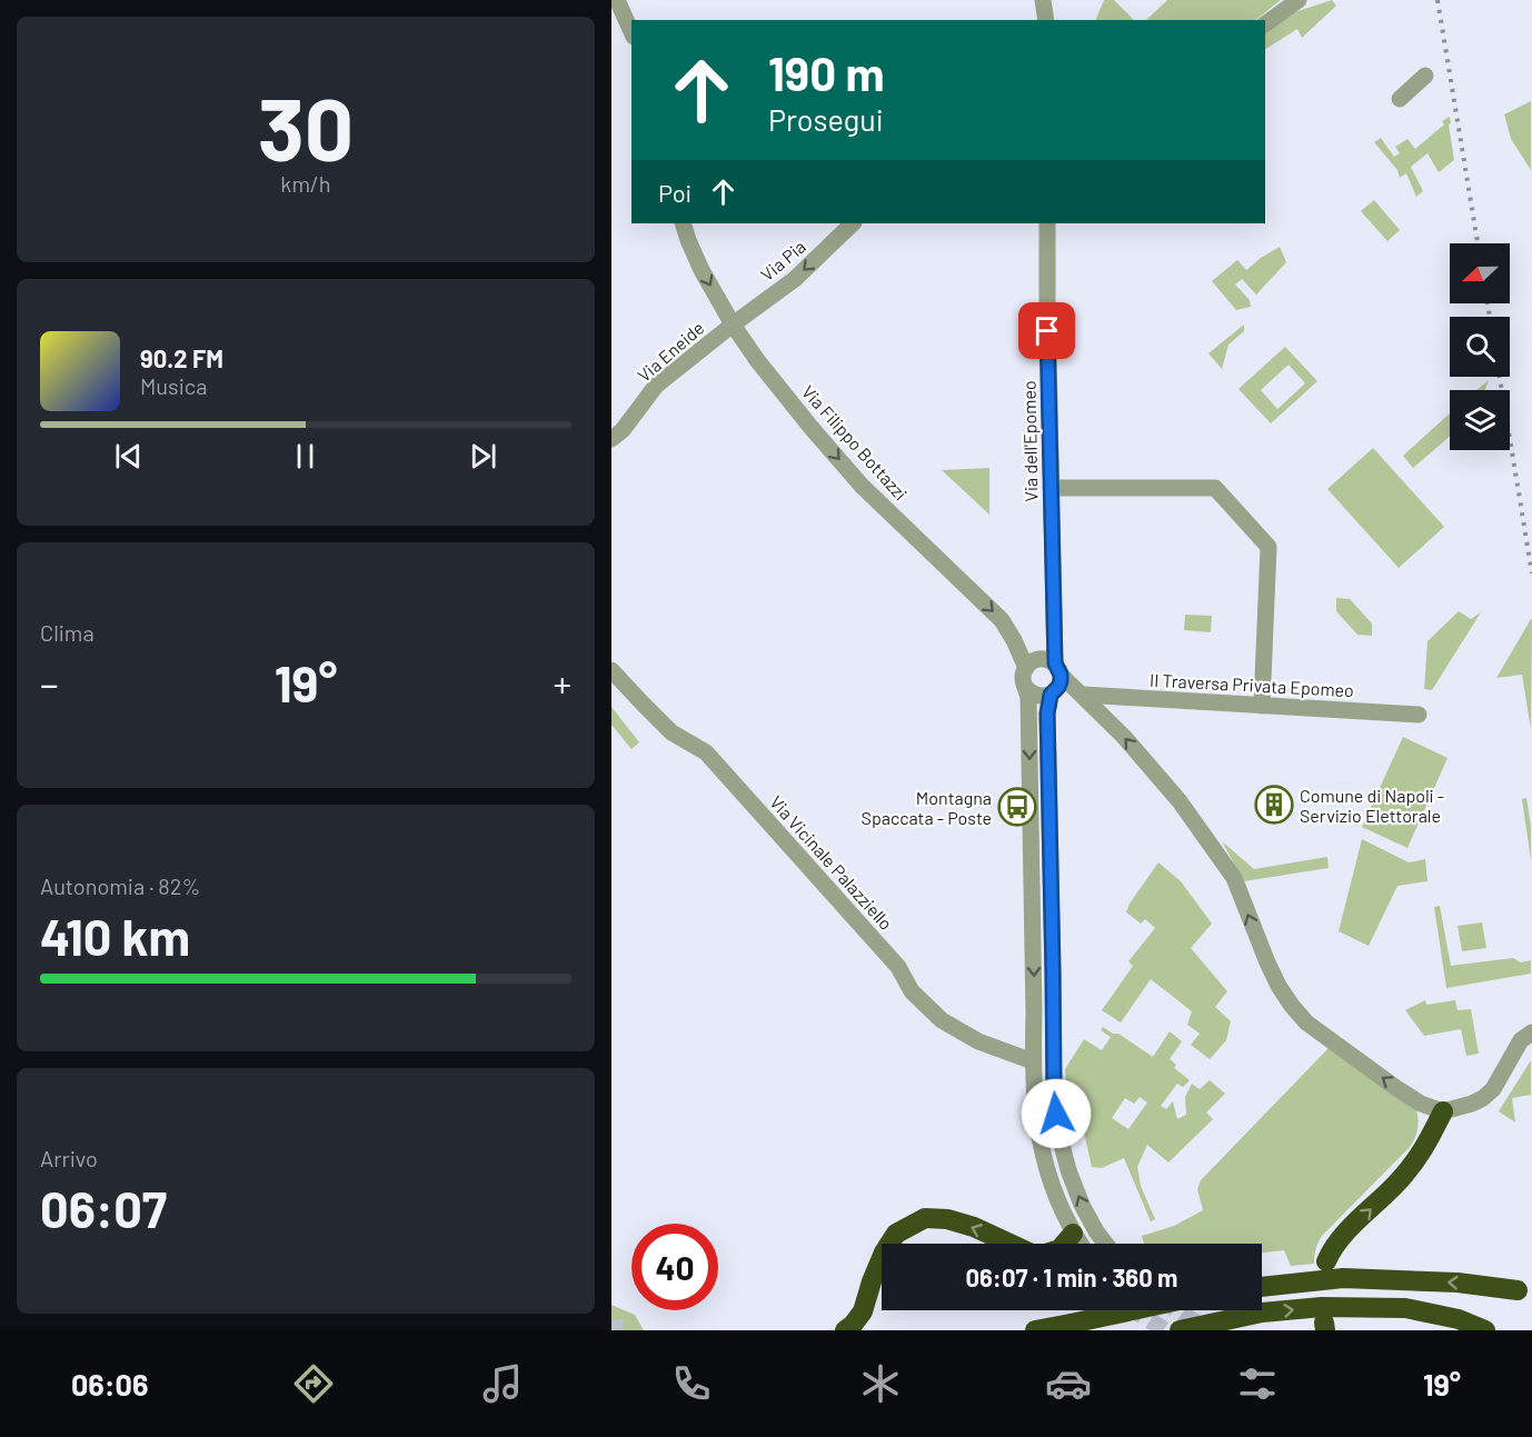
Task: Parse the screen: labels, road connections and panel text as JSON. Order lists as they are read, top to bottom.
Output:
{
  "streets": {
    "street": [
      "Via Pia",
      "Via Eneide",
      "Via dell'Epomeo",
      "Via Filippo Bottazzi",
      "II Traversa Privata Epomeo",
      "Via Vicinale Palazziello"
    ]
  },
  "crossings": [
    ["Via Pia", "Via Eneide"],
    ["Via Pia", "Via Filippo Bottazzi"],
    ["Via Eneide", "Via Filippo Bottazzi"],
    ["Via dell'Epomeo", "Via Filippo Bottazzi"],
    ["Via dell'Epomeo", "II Traversa Privata Epomeo"],
    ["Via Filippo Bottazzi", "II Traversa Privata Epomeo"]
  ],
  "one_way": ["Via Pia", "Via Filippo Bottazzi"],
  "places": {
    "building": ["Comune di Napoli - Servizio Elettorale"],
    "bus stop": ["Montagna Spaccata - Poste"]
  },
  "north": "left",
  "page": {
    "tile": [
      ["30", "km/h"],
      "Clima",
      ["Autonomia · 82%", "410 km"],
      ["Arrivo", "06:07"]
    ],
    "turn": ["190 m", "Prosegui"],
    "then": "Poi",
    "song": ["90.2 FM", "Musica"],
    "heat": ["−", "19°", "+"],
    "limit": "40",
    "trip": "06:07 · 1 min · 360 m",
    "tabs": ["06:06", "19°"]
  }
}
